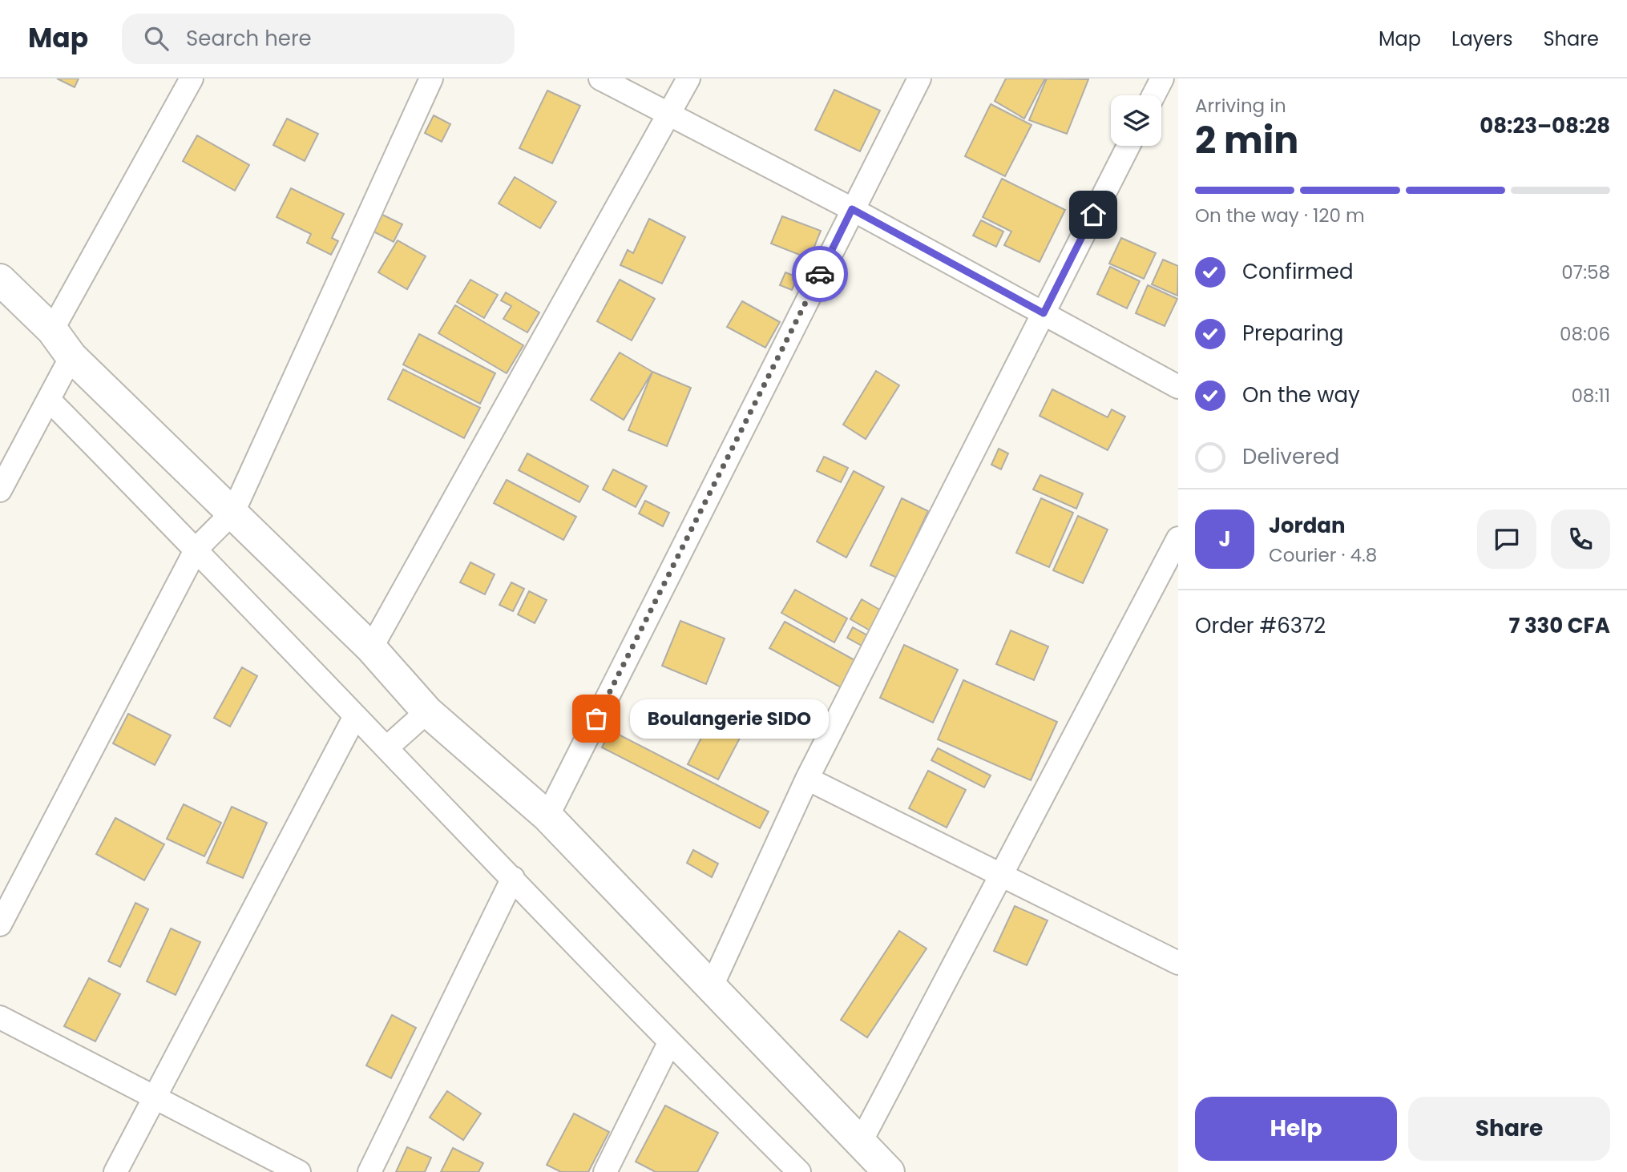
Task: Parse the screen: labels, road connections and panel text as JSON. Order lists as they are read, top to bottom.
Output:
{
  "places": ["Boulangerie SIDO"],
  "page": {
    "header": "Map",
    "search": "Search here",
    "nav": ["Map", "Layers", "Share"],
    "heading": ["2 min", "Arriving in", "08:23–08:28"],
    "panel": [
      "Jordan",
      "Courier · 4.8",
      "Order #6372",
      "7 330 CFA"
    ],
    "bar": "On the way · 120 m",
    "list": [
      ["Confirmed", "07:58"],
      ["Preparing", "08:06"],
      ["On the way", "08:11"],
      "Delivered"
    ],
    "round": "J",
    "bubble": "Boulangerie SIDO",
    "buttons": ["Help", "Share"]
  }
}
